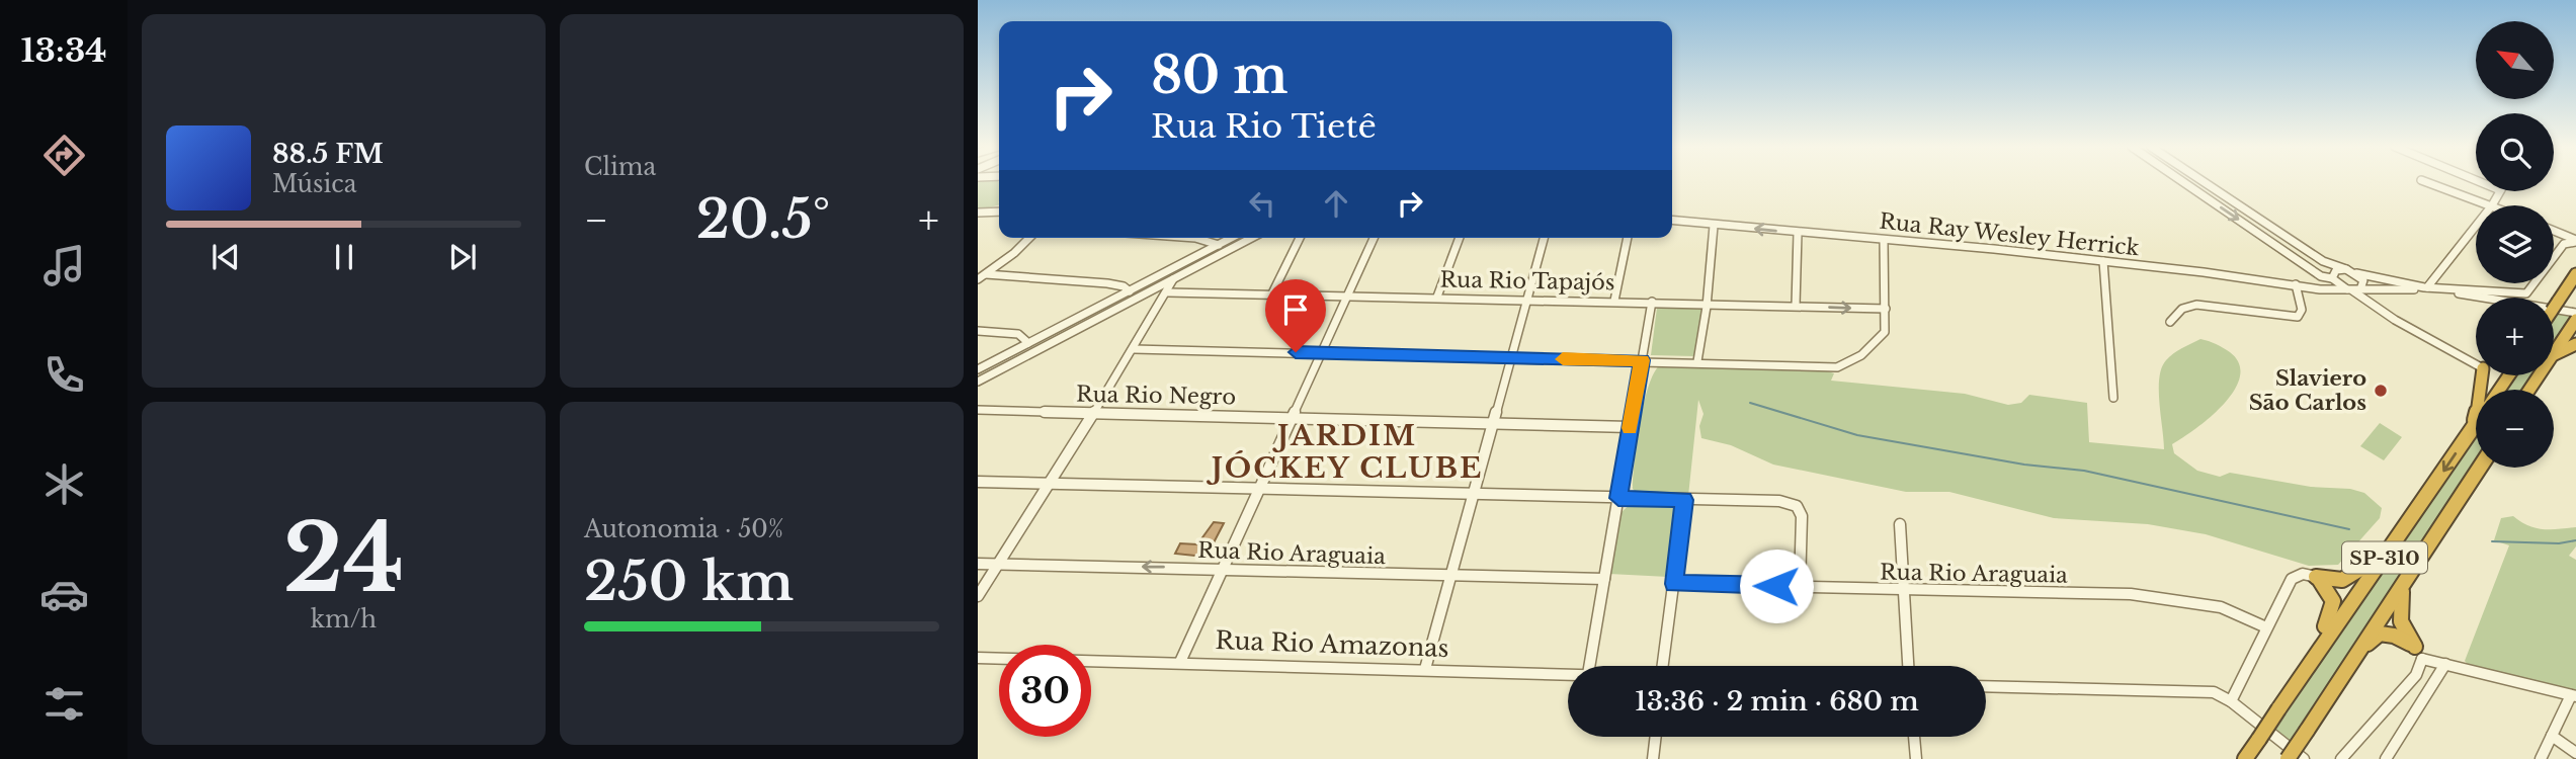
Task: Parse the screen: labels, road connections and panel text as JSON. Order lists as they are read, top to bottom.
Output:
{
  "streets": {
    "highway": ["SP-310"],
    "street": [
      "Rua Ray Wesley Herrick",
      "Rua Rio Tapajós",
      "Rua Rio Negro",
      "Rua Rio Araguaia",
      "Rua Rio Amazonas"
    ]
  },
  "districts": ["JARDIM JÓCKEY CLUBE"],
  "places": ["Slaviero São Carlos"],
  "north": "top left",
  "page": {
    "tabs": "13:34",
    "tile": [
      "Clima",
      ["24", "km/h"],
      ["Autonomia · 50%", "250 km"]
    ],
    "map_buttons": ["+", "−"],
    "turn": ["80 m", "Rua Rio Tietê"],
    "song": ["88.5 FM", "Música"],
    "heat": ["−", "20.5°", "+"],
    "limit": "30",
    "trip": "13:36 · 2 min · 680 m"
  }
}
